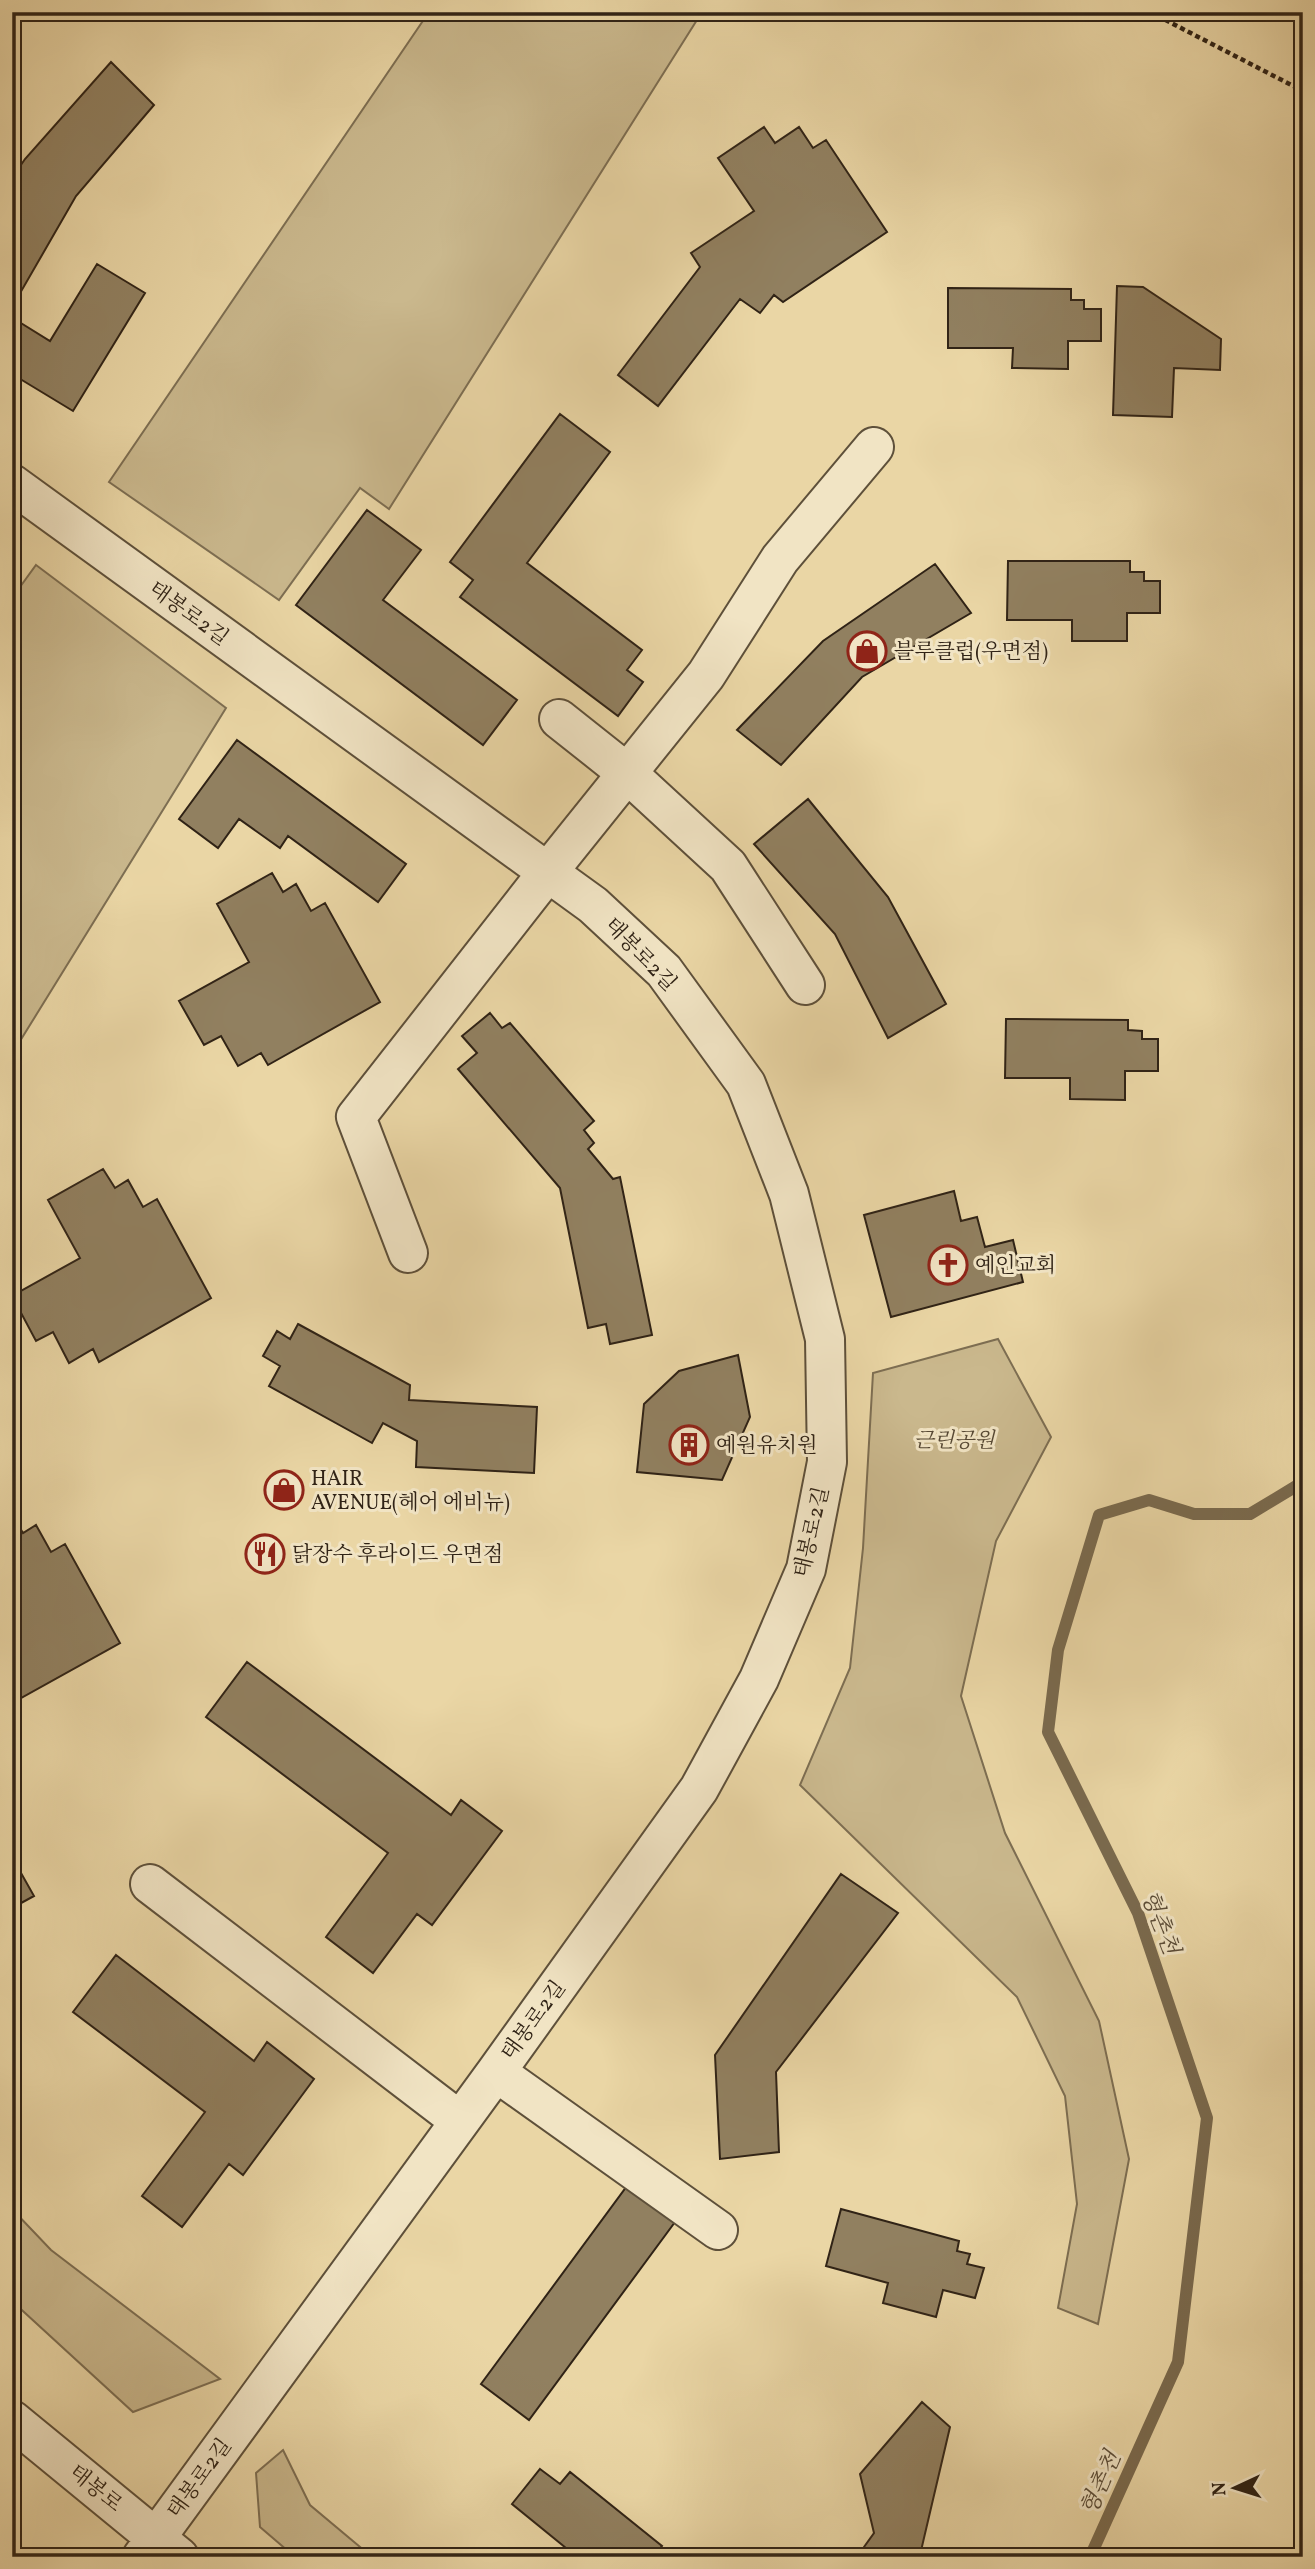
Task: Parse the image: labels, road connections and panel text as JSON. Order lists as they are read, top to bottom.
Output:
{
  "streets": {
    "street": ["태봉로2길", "태봉로"]
  },
  "crossings": [
    ["태봉로2길", "태봉로"]
  ],
  "water": ["형촌천"],
  "parks": ["근린공원"],
  "places": {
    "shop": ["블루클럽(우면점)", "HAIR AVENUE(헤어 에비뉴)"],
    "church": ["예인교회"],
    "building": ["예원유치원"],
    "restaurant": ["닭장수 후라이드 우면점"]
  },
  "north": "left"
}
